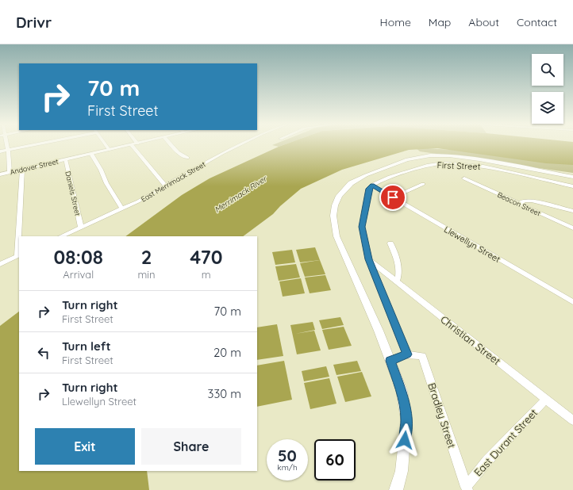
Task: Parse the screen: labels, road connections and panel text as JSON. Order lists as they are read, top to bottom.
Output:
{
  "streets": {
    "main road": ["Andover Street"],
    "street": [
      "First Street",
      "East Merrimack Street",
      "Daniels Street",
      "Beacon Street",
      "Llewellyn Street",
      "Christian Street",
      "Bradley Street",
      "East Durant Street"
    ]
  },
  "crossings": [
    ["First Street", "Llewellyn Street"],
    ["Andover Street", "Daniels Street"],
    ["East Merrimack Street", "Daniels Street"],
    ["Christian Street", "East Durant Street"],
    ["Bradley Street", "East Durant Street"]
  ],
  "water": ["Merrimack River"],
  "page": {
    "header": "Drivr",
    "nav": [
      "Home",
      "Map",
      "About",
      "Contact"
    ],
    "turn": ["70 m", "First Street"],
    "eta": [
      "08:08",
      "Arrival",
      "2",
      "min",
      "470",
      "m"
    ],
    "list": [
      {
        "name": "Turn right",
        "note": "First Street",
        "value": "70 m"
      },
      {
        "name": "Turn left",
        "note": "First Street",
        "value": "20 m"
      },
      {
        "name": "Turn right",
        "note": "Llewellyn Street",
        "value": "330 m"
      }
    ],
    "buttons": ["Exit", "Share"],
    "speed": "50 km/h",
    "limit": "60"
  }
}
